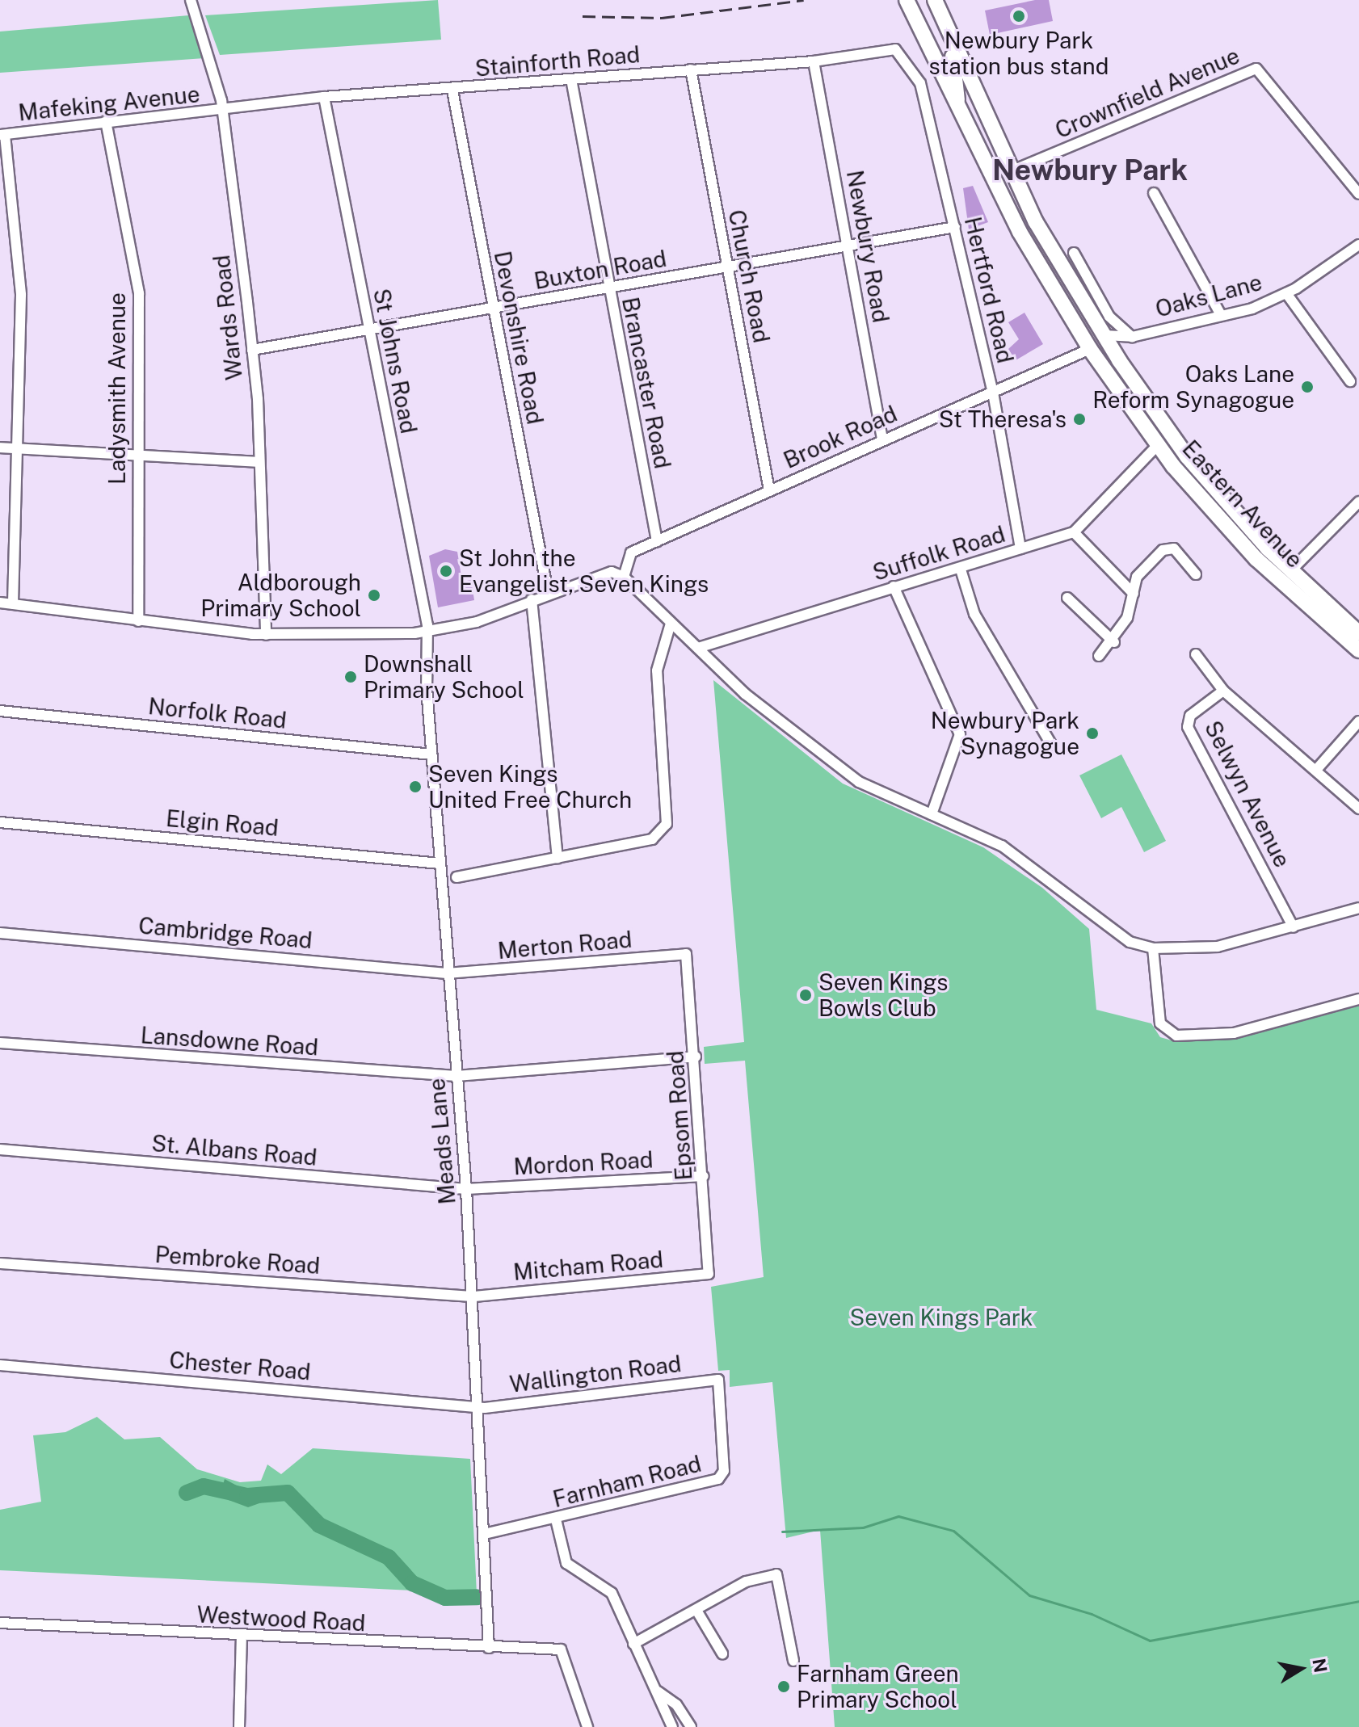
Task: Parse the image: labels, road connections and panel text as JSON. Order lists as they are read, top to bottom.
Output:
{
  "streets": {
    "highway": ["Eastern Avenue"],
    "street": [
      "Stainforth Road",
      "Crownfield Avenue",
      "Mafeking Avenue",
      "Newbury Road",
      "Buxton Road",
      "Church Road",
      "Hertford Road",
      "Oaks Lane",
      "Wards Road",
      "Devonshire Road",
      "St Johns Road",
      "Brancaster Road",
      "Ladysmith Avenue",
      "Brook Road",
      "Suffolk Road",
      "Norfolk Road",
      "Selwyn Avenue",
      "Elgin Road",
      "Cambridge Road",
      "Merton Road",
      "Lansdowne Road",
      "Epsom Road",
      "Meads Lane",
      "St. Albans Road",
      "Mordon Road",
      "Pembroke Road",
      "Mitcham Road",
      "Chester Road",
      "Wallington Road",
      "Farnham Road",
      "Westwood Road"
    ]
  },
  "crossings": [
    ["Stainforth Road", "Mafeking Avenue"],
    ["Stainforth Road", "Newbury Road"],
    ["Stainforth Road", "Church Road"],
    ["Stainforth Road", "Hertford Road"],
    ["Stainforth Road", "Wards Road"],
    ["Stainforth Road", "Devonshire Road"],
    ["Stainforth Road", "St Johns Road"],
    ["Stainforth Road", "Brancaster Road"],
    ["Crownfield Avenue", "Eastern Avenue"],
    ["Mafeking Avenue", "Wards Road"],
    ["Mafeking Avenue", "Ladysmith Avenue"],
    ["Newbury Road", "Buxton Road"],
    ["Newbury Road", "Brook Road"],
    ["Buxton Road", "Church Road"],
    ["Buxton Road", "Hertford Road"],
    ["Buxton Road", "Wards Road"],
    ["Buxton Road", "Devonshire Road"],
    ["Buxton Road", "St Johns Road"],
    ["Buxton Road", "Brancaster Road"],
    ["Church Road", "Brook Road"],
    ["Hertford Road", "Brook Road"],
    ["Hertford Road", "Suffolk Road"],
    ["Oaks Lane", "Eastern Avenue"],
    ["St Johns Road", "Meads Lane"],
    ["Brancaster Road", "Brook Road"],
    ["Brook Road", "Eastern Avenue"],
    ["Eastern Avenue", "Suffolk Road"],
    ["Norfolk Road", "Meads Lane"],
    ["Elgin Road", "Meads Lane"],
    ["Cambridge Road", "Merton Road"],
    ["Cambridge Road", "Meads Lane"],
    ["Merton Road", "Epsom Road"],
    ["Merton Road", "Meads Lane"],
    ["Lansdowne Road", "Epsom Road"],
    ["Lansdowne Road", "Meads Lane"],
    ["Epsom Road", "Mordon Road"],
    ["Epsom Road", "Mitcham Road"],
    ["Meads Lane", "St. Albans Road"],
    ["Meads Lane", "Mordon Road"],
    ["Meads Lane", "Pembroke Road"],
    ["Meads Lane", "Mitcham Road"],
    ["Meads Lane", "Chester Road"],
    ["Meads Lane", "Wallington Road"],
    ["Meads Lane", "Farnham Road"],
    ["Meads Lane", "Westwood Road"],
    ["St. Albans Road", "Mordon Road"],
    ["Pembroke Road", "Mitcham Road"],
    ["Chester Road", "Wallington Road"],
    ["Wallington Road", "Farnham Road"]
  ],
  "districts": ["Newbury Park"],
  "parks": ["Seven Kings Park"],
  "places": [
    "Newbury Park station bus stand",
    "Oaks Lane Reform Synagogue",
    "St Theresa's",
    "St John the Evangelist, Seven Kings",
    "Aldborough Primary School",
    "Downshall Primary School",
    "Newbury Park Synagogue",
    "Seven Kings United Free Church",
    "Seven Kings Bowls Club",
    "Farnham Green Primary School"
  ],
  "north": "right"
}
